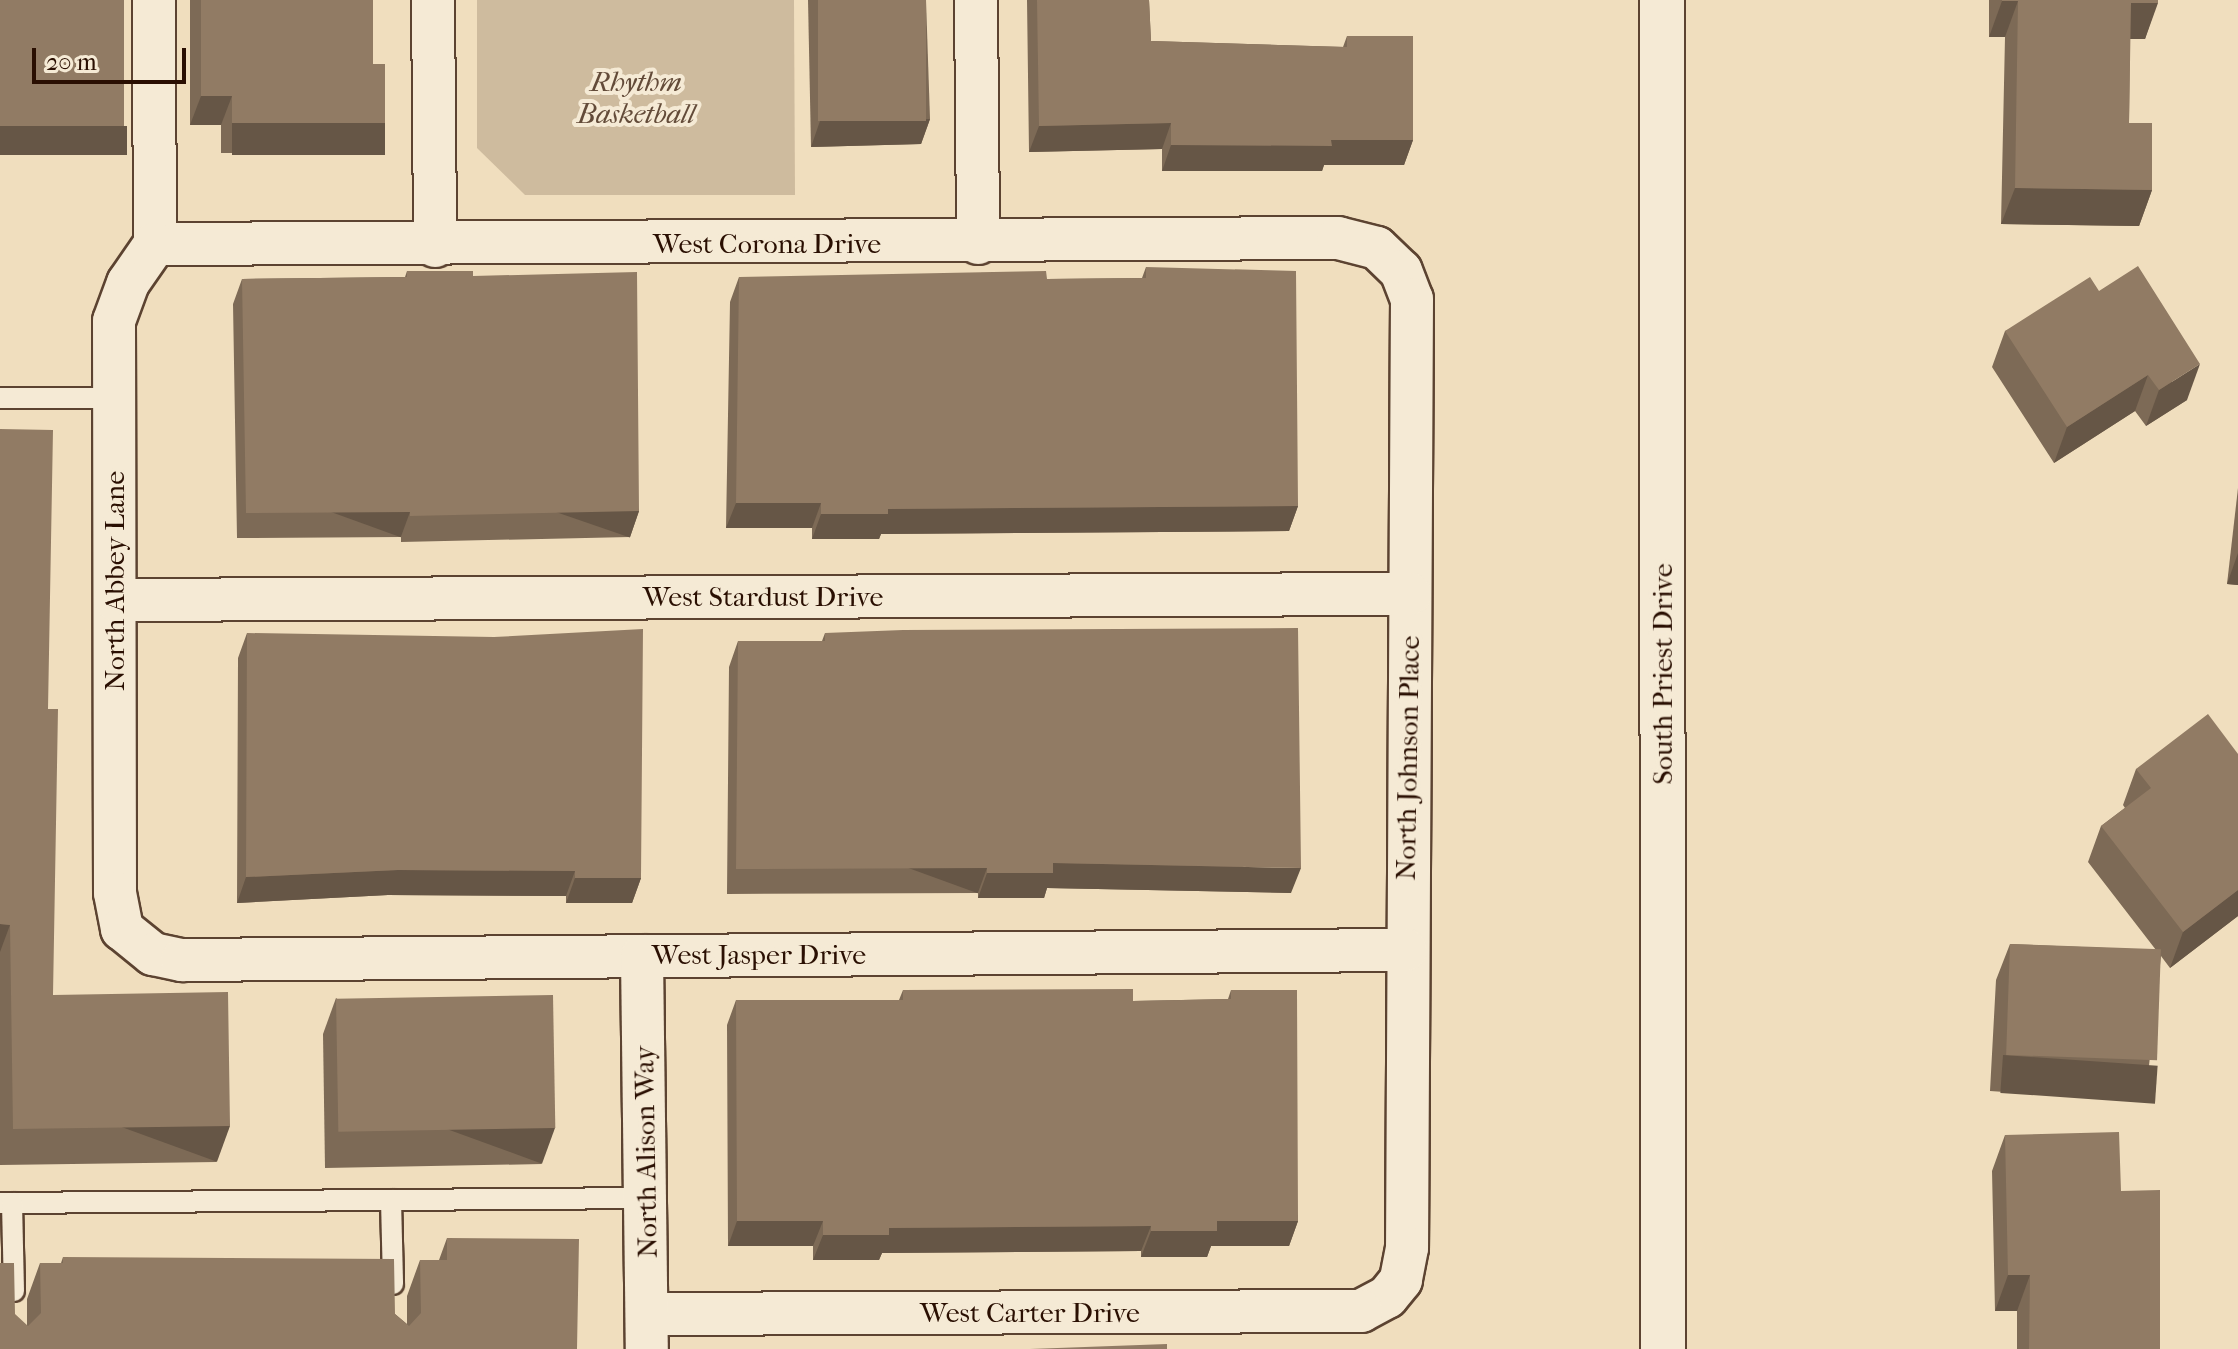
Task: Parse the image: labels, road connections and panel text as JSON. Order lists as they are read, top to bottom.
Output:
{
  "streets": {
    "main road": ["South Priest Drive"],
    "street": [
      "West Corona Drive",
      "North Abbey Lane",
      "West Stardust Drive",
      "North Johnson Place",
      "West Jasper Drive",
      "North Alison Way",
      "West Carter Drive"
    ]
  },
  "crossings": [
    ["West Corona Drive", "North Abbey Lane"],
    ["West Corona Drive", "North Johnson Place"],
    ["North Abbey Lane", "West Stardust Drive"],
    ["North Abbey Lane", "West Jasper Drive"],
    ["West Stardust Drive", "North Johnson Place"],
    ["North Johnson Place", "West Jasper Drive"],
    ["North Johnson Place", "West Carter Drive"],
    ["West Jasper Drive", "North Alison Way"],
    ["North Alison Way", "West Carter Drive"]
  ],
  "parks": ["Rhythm Basketball"],
  "scale_bar": "20 m"
}
